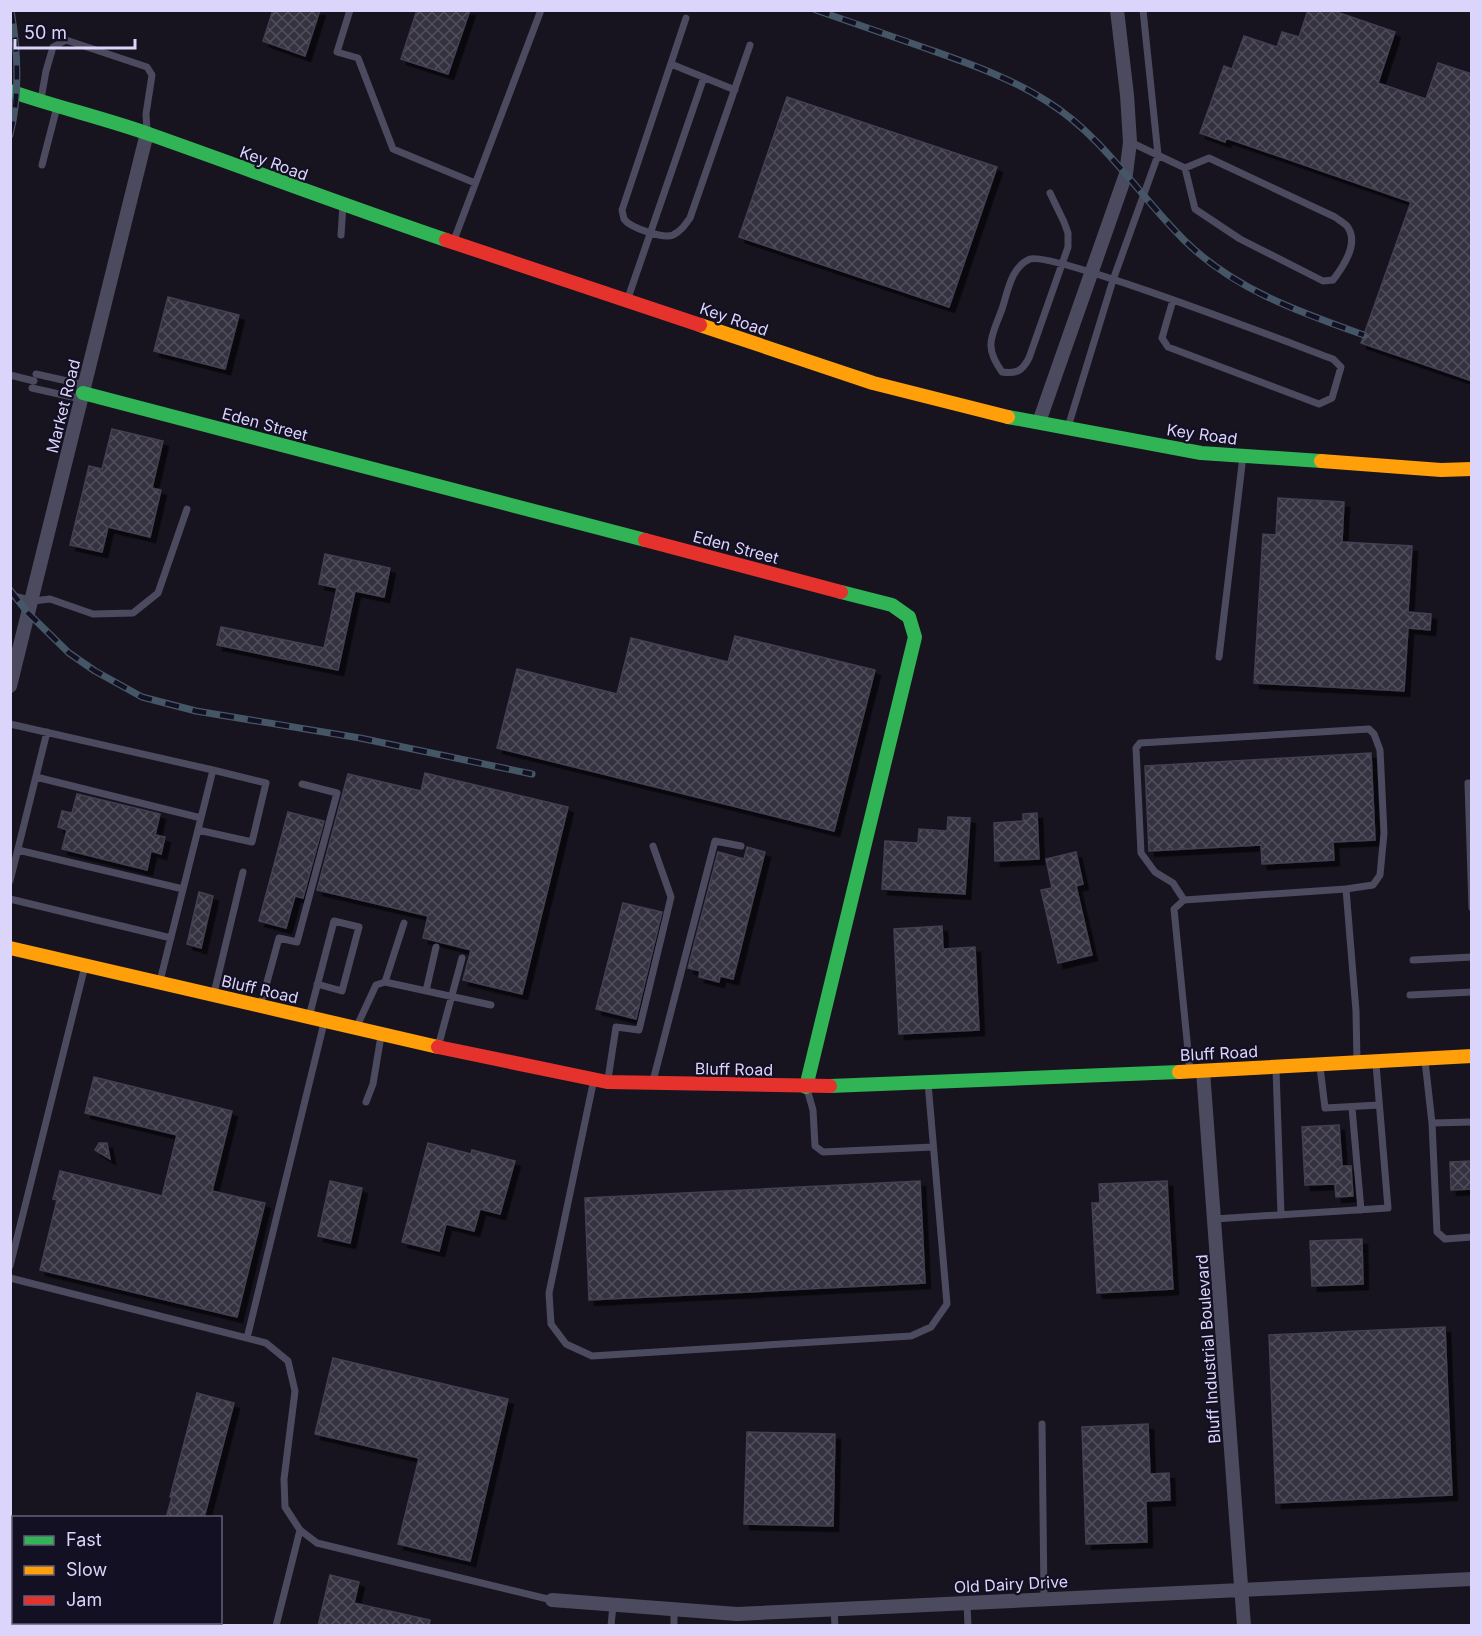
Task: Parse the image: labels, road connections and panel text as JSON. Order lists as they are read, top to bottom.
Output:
{
  "streets": {
    "street": [
      "Key Road",
      "Market Road",
      "Eden Street",
      "Bluff Road",
      "Bluff Industrial Boulevard",
      "Old Dairy Drive"
    ]
  },
  "crossings": [
    ["Key Road", "Market Road"],
    ["Market Road", "Eden Street"],
    ["Eden Street", "Bluff Road"],
    ["Bluff Road", "Bluff Industrial Boulevard"],
    ["Bluff Industrial Boulevard", "Old Dairy Drive"]
  ],
  "legend": ["Fast", "Slow", "Jam"],
  "scale_bar": "50 m"
}
